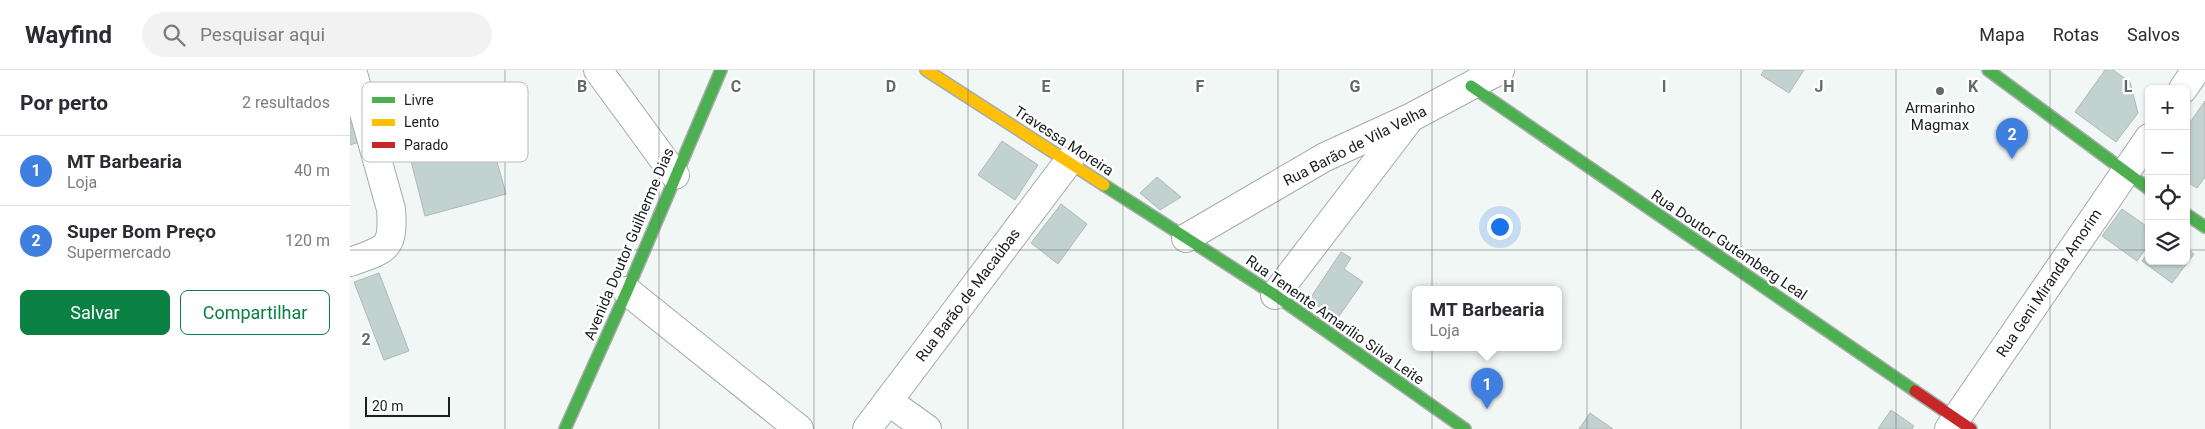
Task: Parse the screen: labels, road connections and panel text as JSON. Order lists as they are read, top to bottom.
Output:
{
  "streets": {
    "street": [
      "Travessa Moreira",
      "Rua Barão de Vila Velha",
      "Avenida Doutor Guilherme Dias",
      "Rua Doutor Gutemberg Leal",
      "Rua Geni Miranda Amorim",
      "Rua Barão de Macaúbas",
      "Rua Tenente Amarílio Silva Leite"
    ]
  },
  "crossings": [
    ["Travessa Moreira", "Rua Barão de Vila Velha"],
    ["Travessa Moreira", "Rua Barão de Macaúbas"],
    ["Travessa Moreira", "Rua Tenente Amarílio Silva Leite"],
    ["Rua Barão de Vila Velha", "Rua Doutor Gutemberg Leal"],
    ["Rua Barão de Vila Velha", "Rua Tenente Amarílio Silva Leite"],
    ["Rua Doutor Gutemberg Leal", "Rua Geni Miranda Amorim"]
  ],
  "places": ["Armarinho Magmax"],
  "legend": ["Livre", "Lento", "Parado"],
  "scale_bar": "20 m",
  "page": {
    "header": "Wayfind",
    "search": "Pesquisar aqui",
    "nav": ["Mapa", "Rotas", "Salvos"],
    "heading": ["Por perto", "2 resultados"],
    "map_buttons": ["+", "−"],
    "pins": ["2", "1"],
    "list": [
      {
        "mark": "1",
        "name": "MT Barbearia",
        "note": "Loja",
        "value": "40 m"
      },
      {
        "mark": "2",
        "name": "Super Bom Preço",
        "note": "Supermercado",
        "value": "120 m"
      }
    ],
    "buttons": ["Salvar", "Compartilhar"],
    "popup": ["MT Barbearia", "Loja"],
    "scale": "20 m"
  },
  "grid": {
    "columns": [
      "B",
      "C",
      "D",
      "E",
      "F",
      "G",
      "H",
      "I",
      "J",
      "K",
      "L"
    ],
    "rows": ["2"]
  }
}
